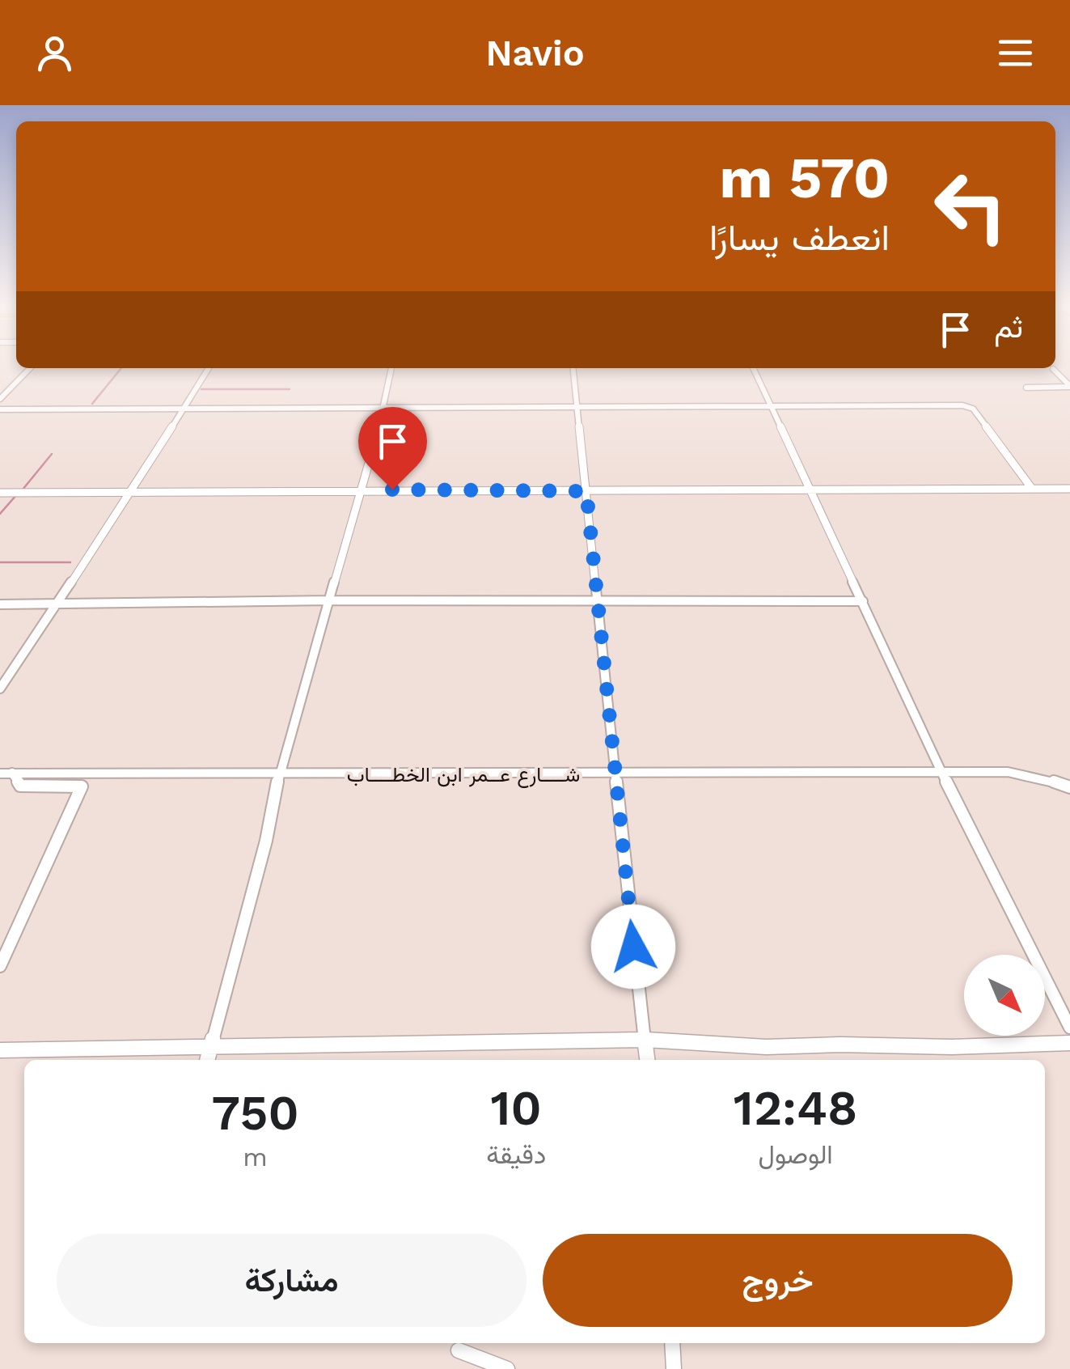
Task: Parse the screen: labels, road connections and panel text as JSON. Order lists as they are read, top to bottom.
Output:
{
  "streets": {
    "street": ["شــــارع عــمر ابن الخطــــاب"]
  },
  "north": "bottom right",
  "page": {
    "header": "Navio",
    "turn": ["570 m", "انعطف يسارًا"],
    "then": "ثم",
    "eta": [
      "12:48",
      "الوصول",
      "10",
      "دقيقة",
      "750",
      "m"
    ],
    "buttons": ["خروج", "مشاركة"]
  }
}
